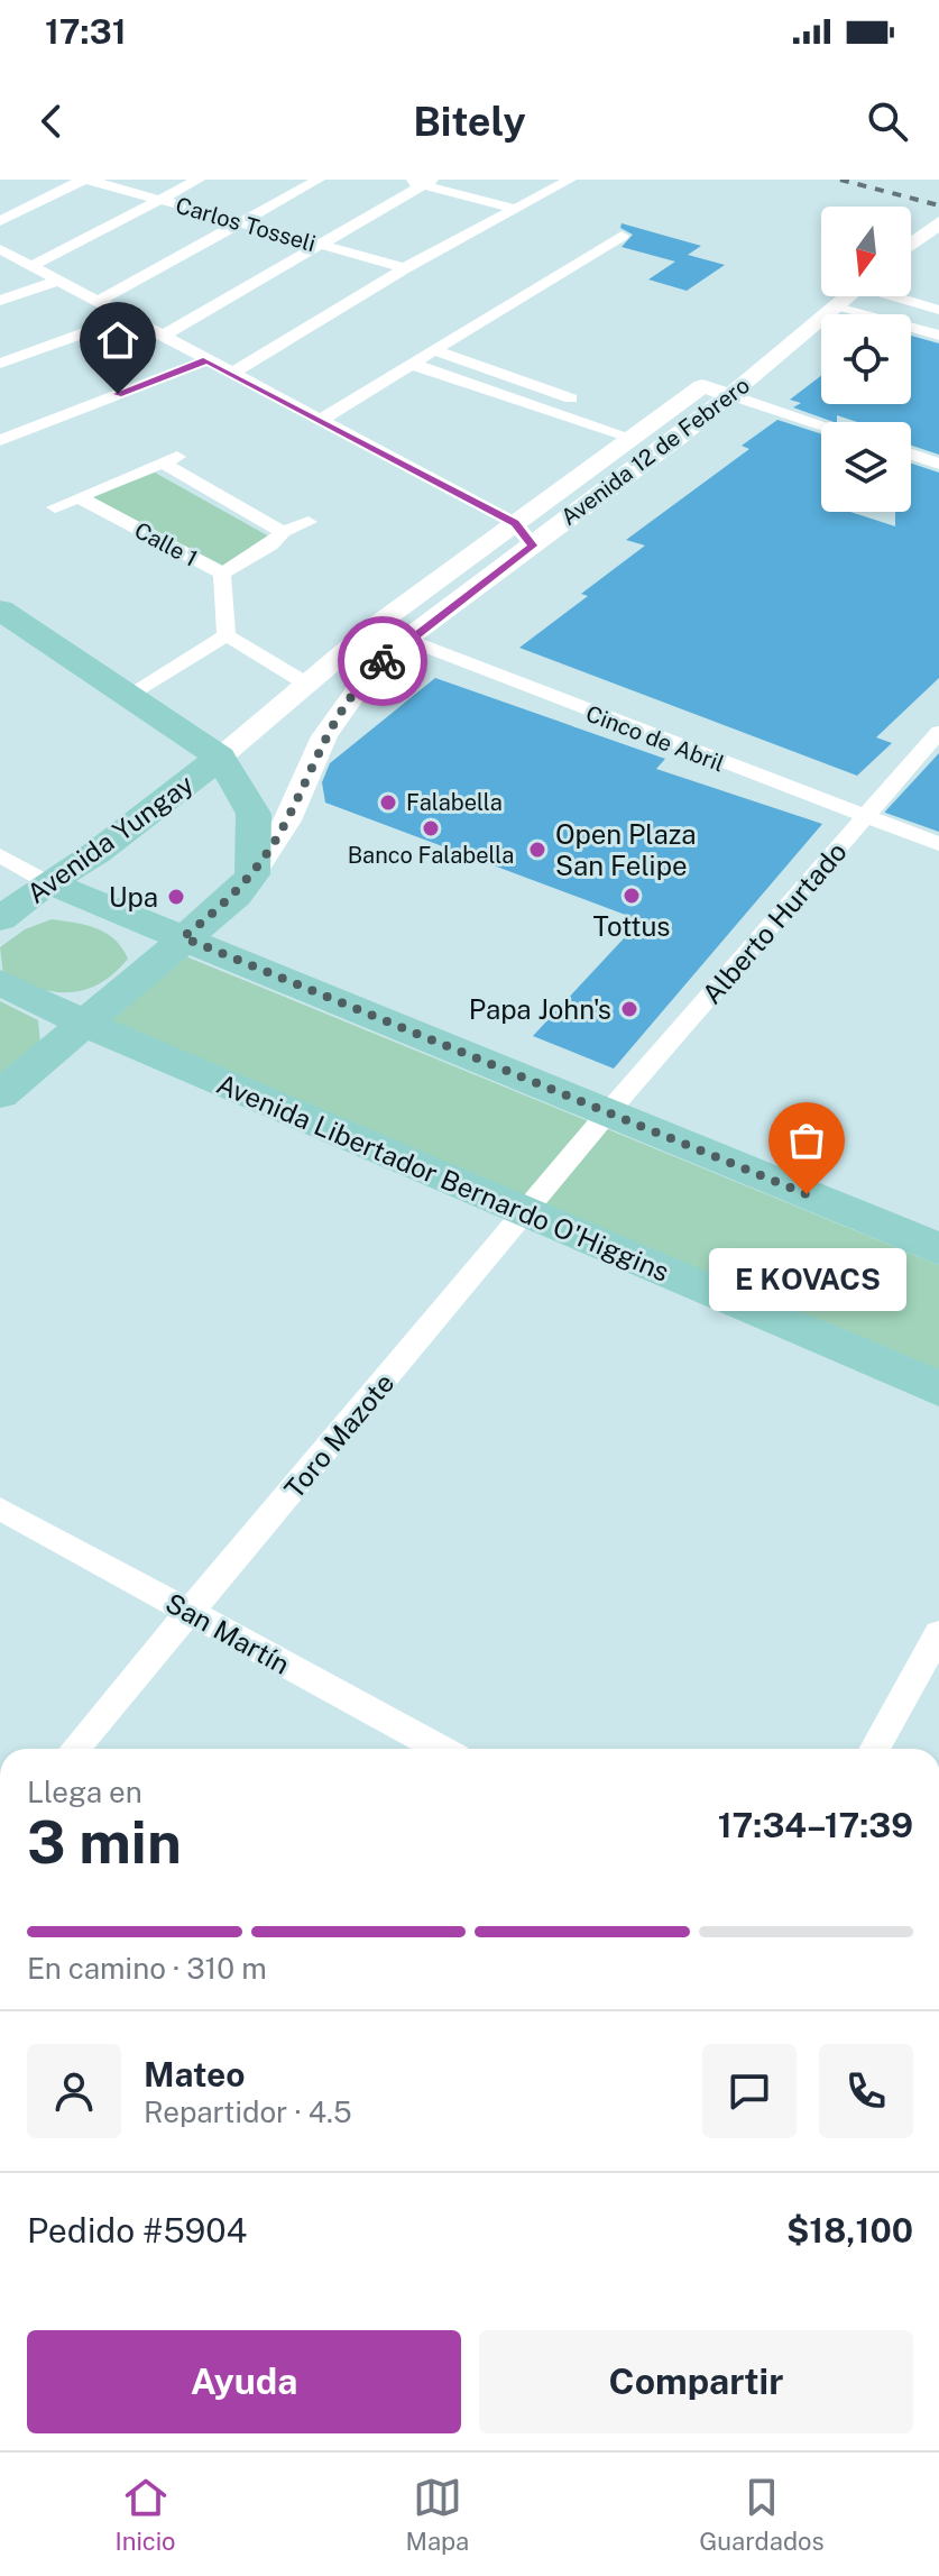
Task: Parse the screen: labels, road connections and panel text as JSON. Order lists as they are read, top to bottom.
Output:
{
  "streets": {
    "main road": ["Avenida Yungay", "Avenida Libertador Bernardo O'Higgins"],
    "street": [
      "Carlos Tosseli",
      "Avenida 12 de Febrero",
      "Calle 1",
      "Cinco de Abril",
      "Alberto Hurtado",
      "Toro Mazote",
      "San Martín"
    ]
  },
  "crossings": [
    ["Avenida 12 de Febrero", "Cinco de Abril"],
    ["Avenida 12 de Febrero", "Avenida Yungay"],
    ["Cinco de Abril", "Alberto Hurtado"],
    ["Alberto Hurtado", "Toro Mazote"],
    ["Avenida Libertador Bernardo O'Higgins", "Toro Mazote"],
    ["Toro Mazote", "San Martín"]
  ],
  "places": [
    "Falabella",
    "Banco Falabella",
    "Open Plaza San Felipe",
    "Tottus",
    "Upa",
    "Papa John's",
    "E KOVACS"
  ],
  "north": "bottom",
  "page": {
    "status": "17:31",
    "header": "Bitely",
    "bubble": "E KOVACS",
    "heading": ["3 min", "Llega en", "17:34–17:39"],
    "panel": [
      "Mateo",
      "Repartidor · 4.5",
      "Pedido #5904",
      "$18,100"
    ],
    "bar": "En camino · 310 m",
    "buttons": ["Ayuda", "Compartir"],
    "tabs": ["Inicio", "Mapa", "Guardados"]
  }
}
